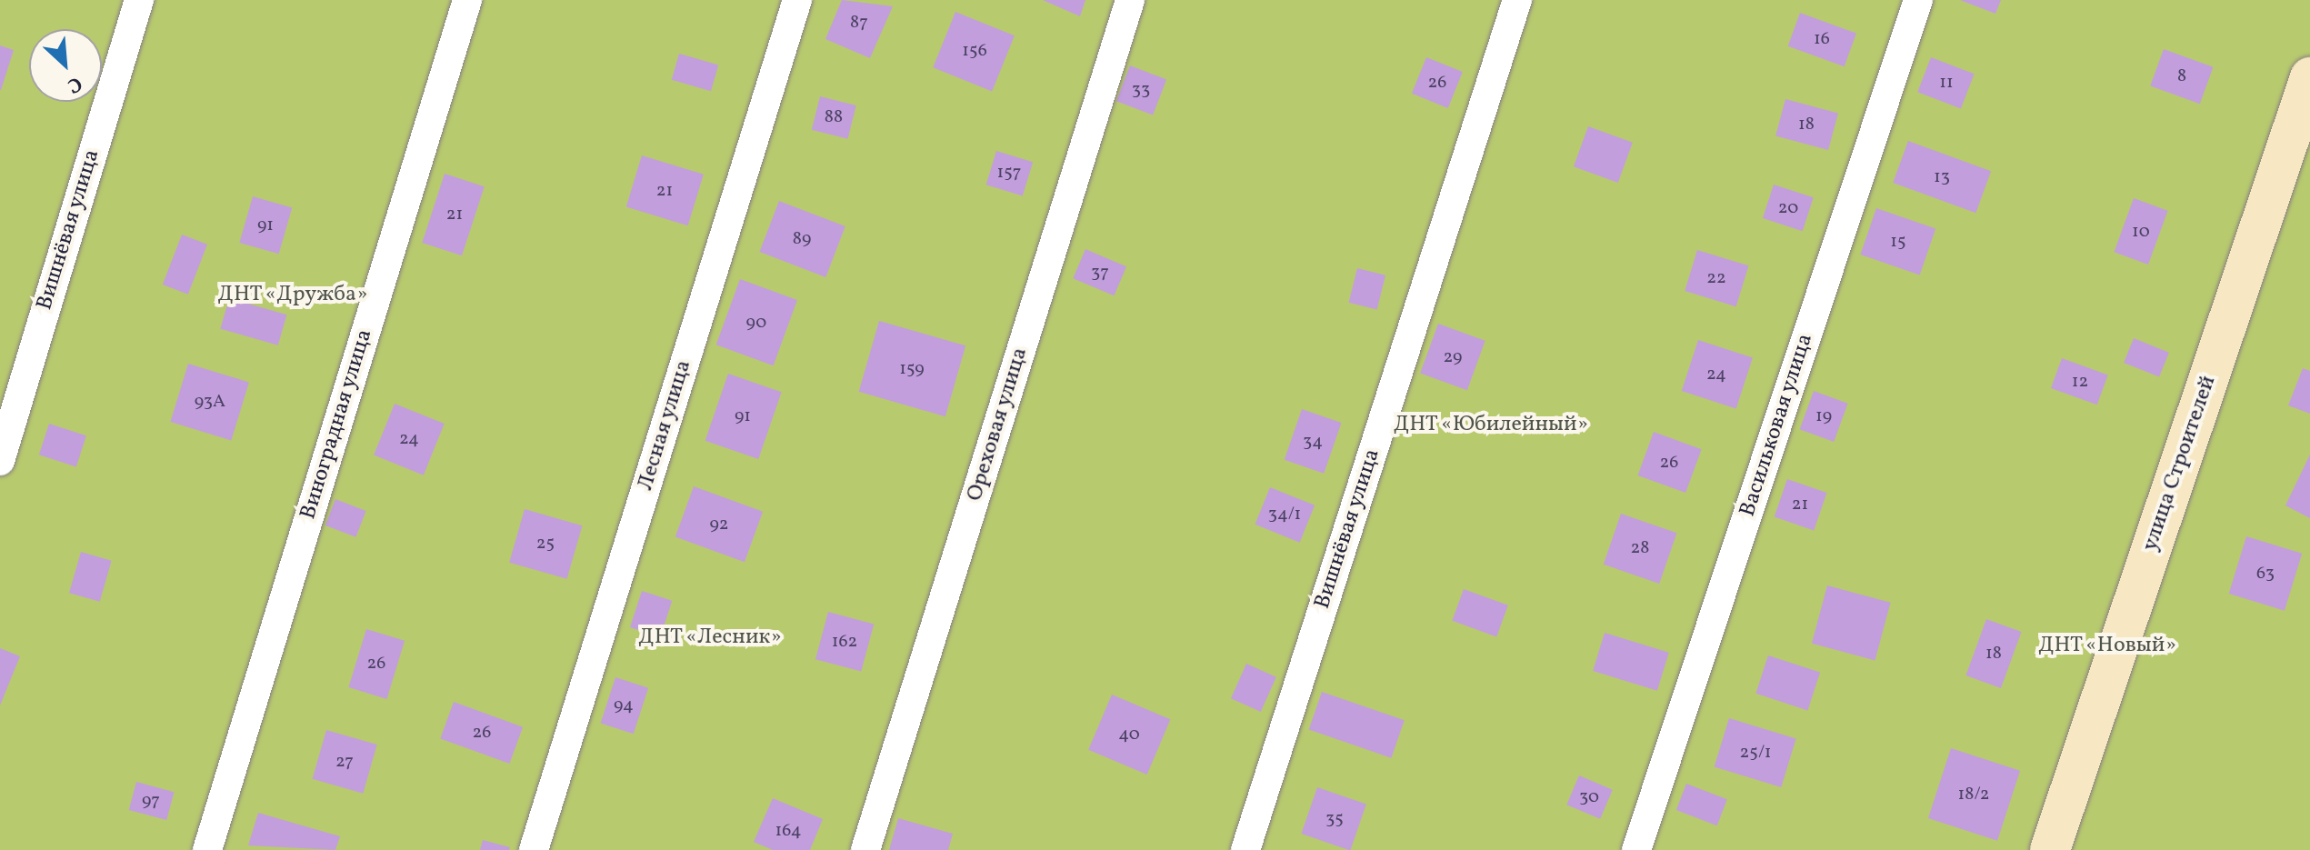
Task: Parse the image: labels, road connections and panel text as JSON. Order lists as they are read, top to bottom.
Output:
{
  "streets": {
    "street": [
      "Вишнёвая улица",
      "Виноградная улица",
      "Ореховая улица",
      "Лесная улица",
      "Васильковая улица",
      "улица Строителей"
    ]
  },
  "parks": [
    "ДНТ «Дружба»",
    "ДНТ «Юбилейный»",
    "ДНТ «Лесник»",
    "ДНТ «Новый»"
  ],
  "house_numbers": [
    "87",
    "16",
    "156",
    "8",
    "26",
    "11",
    "33",
    "88",
    "18",
    "157",
    "13",
    "21",
    "20",
    "21",
    "91",
    "10",
    "89",
    "15",
    "37",
    "22",
    "90",
    "29",
    "159",
    "24",
    "12",
    "93А",
    "91",
    "19",
    "24",
    "34",
    "26",
    "21",
    "34/1",
    "92",
    "25",
    "28",
    "63",
    "162",
    "18",
    "26",
    "94",
    "26",
    "40",
    "25/1",
    "27",
    "18/2",
    "30",
    "97",
    "35",
    "164"
  ],
  "north": "bottom right"
}
